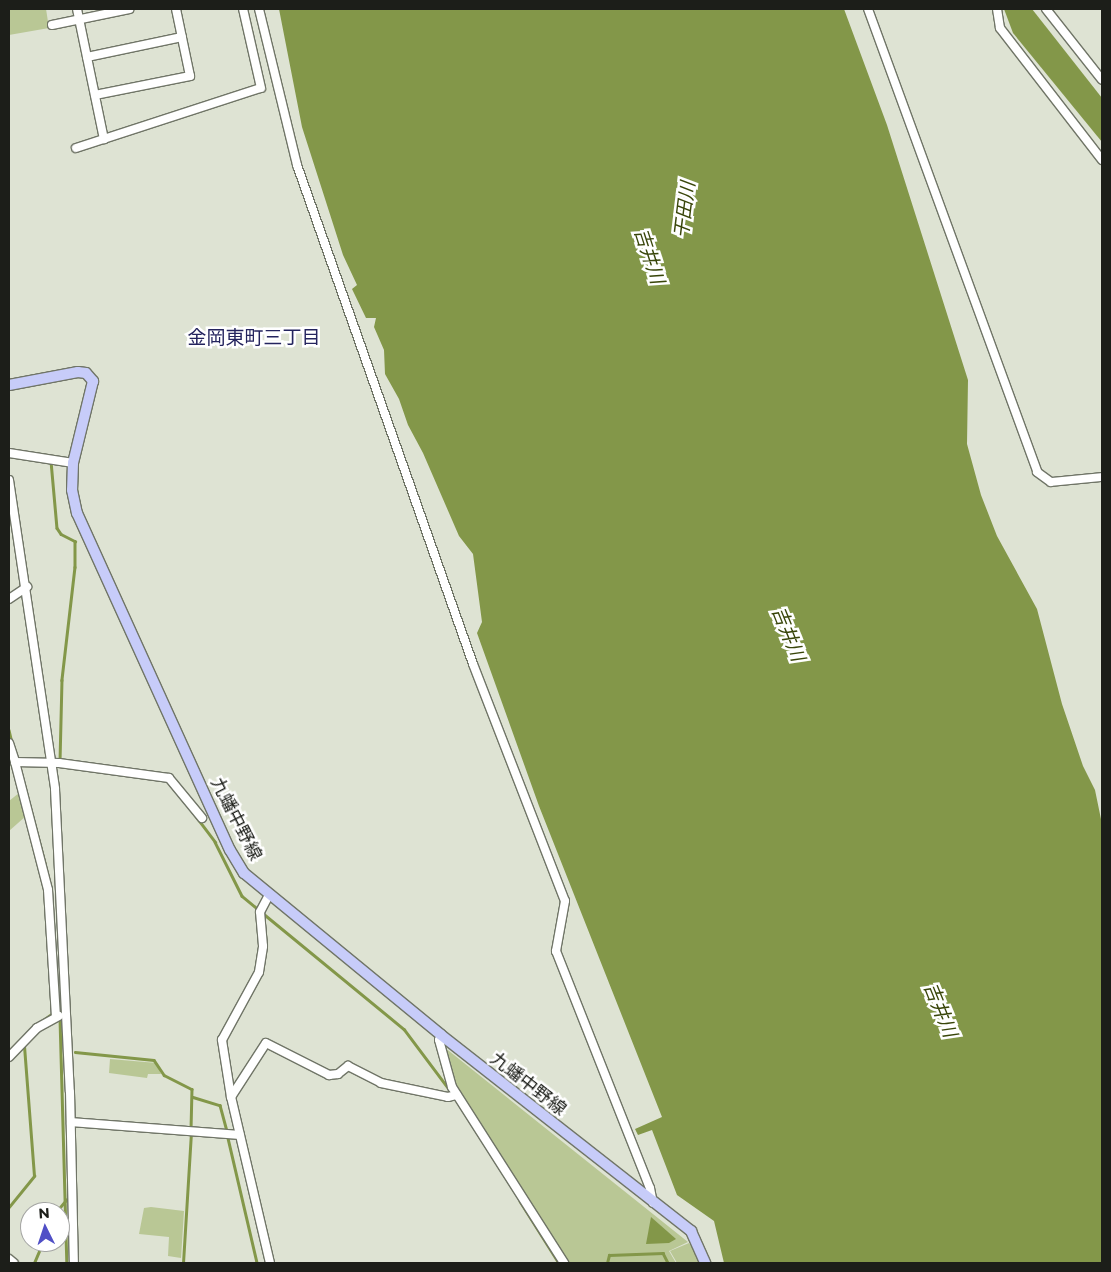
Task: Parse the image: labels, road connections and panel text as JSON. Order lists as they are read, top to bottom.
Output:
{
  "streets": {
    "main road": ["九蟠中野線"]
  },
  "districts": ["金岡東町三丁目"],
  "water": ["干田川", "吉井川"],
  "north": "top"
}
